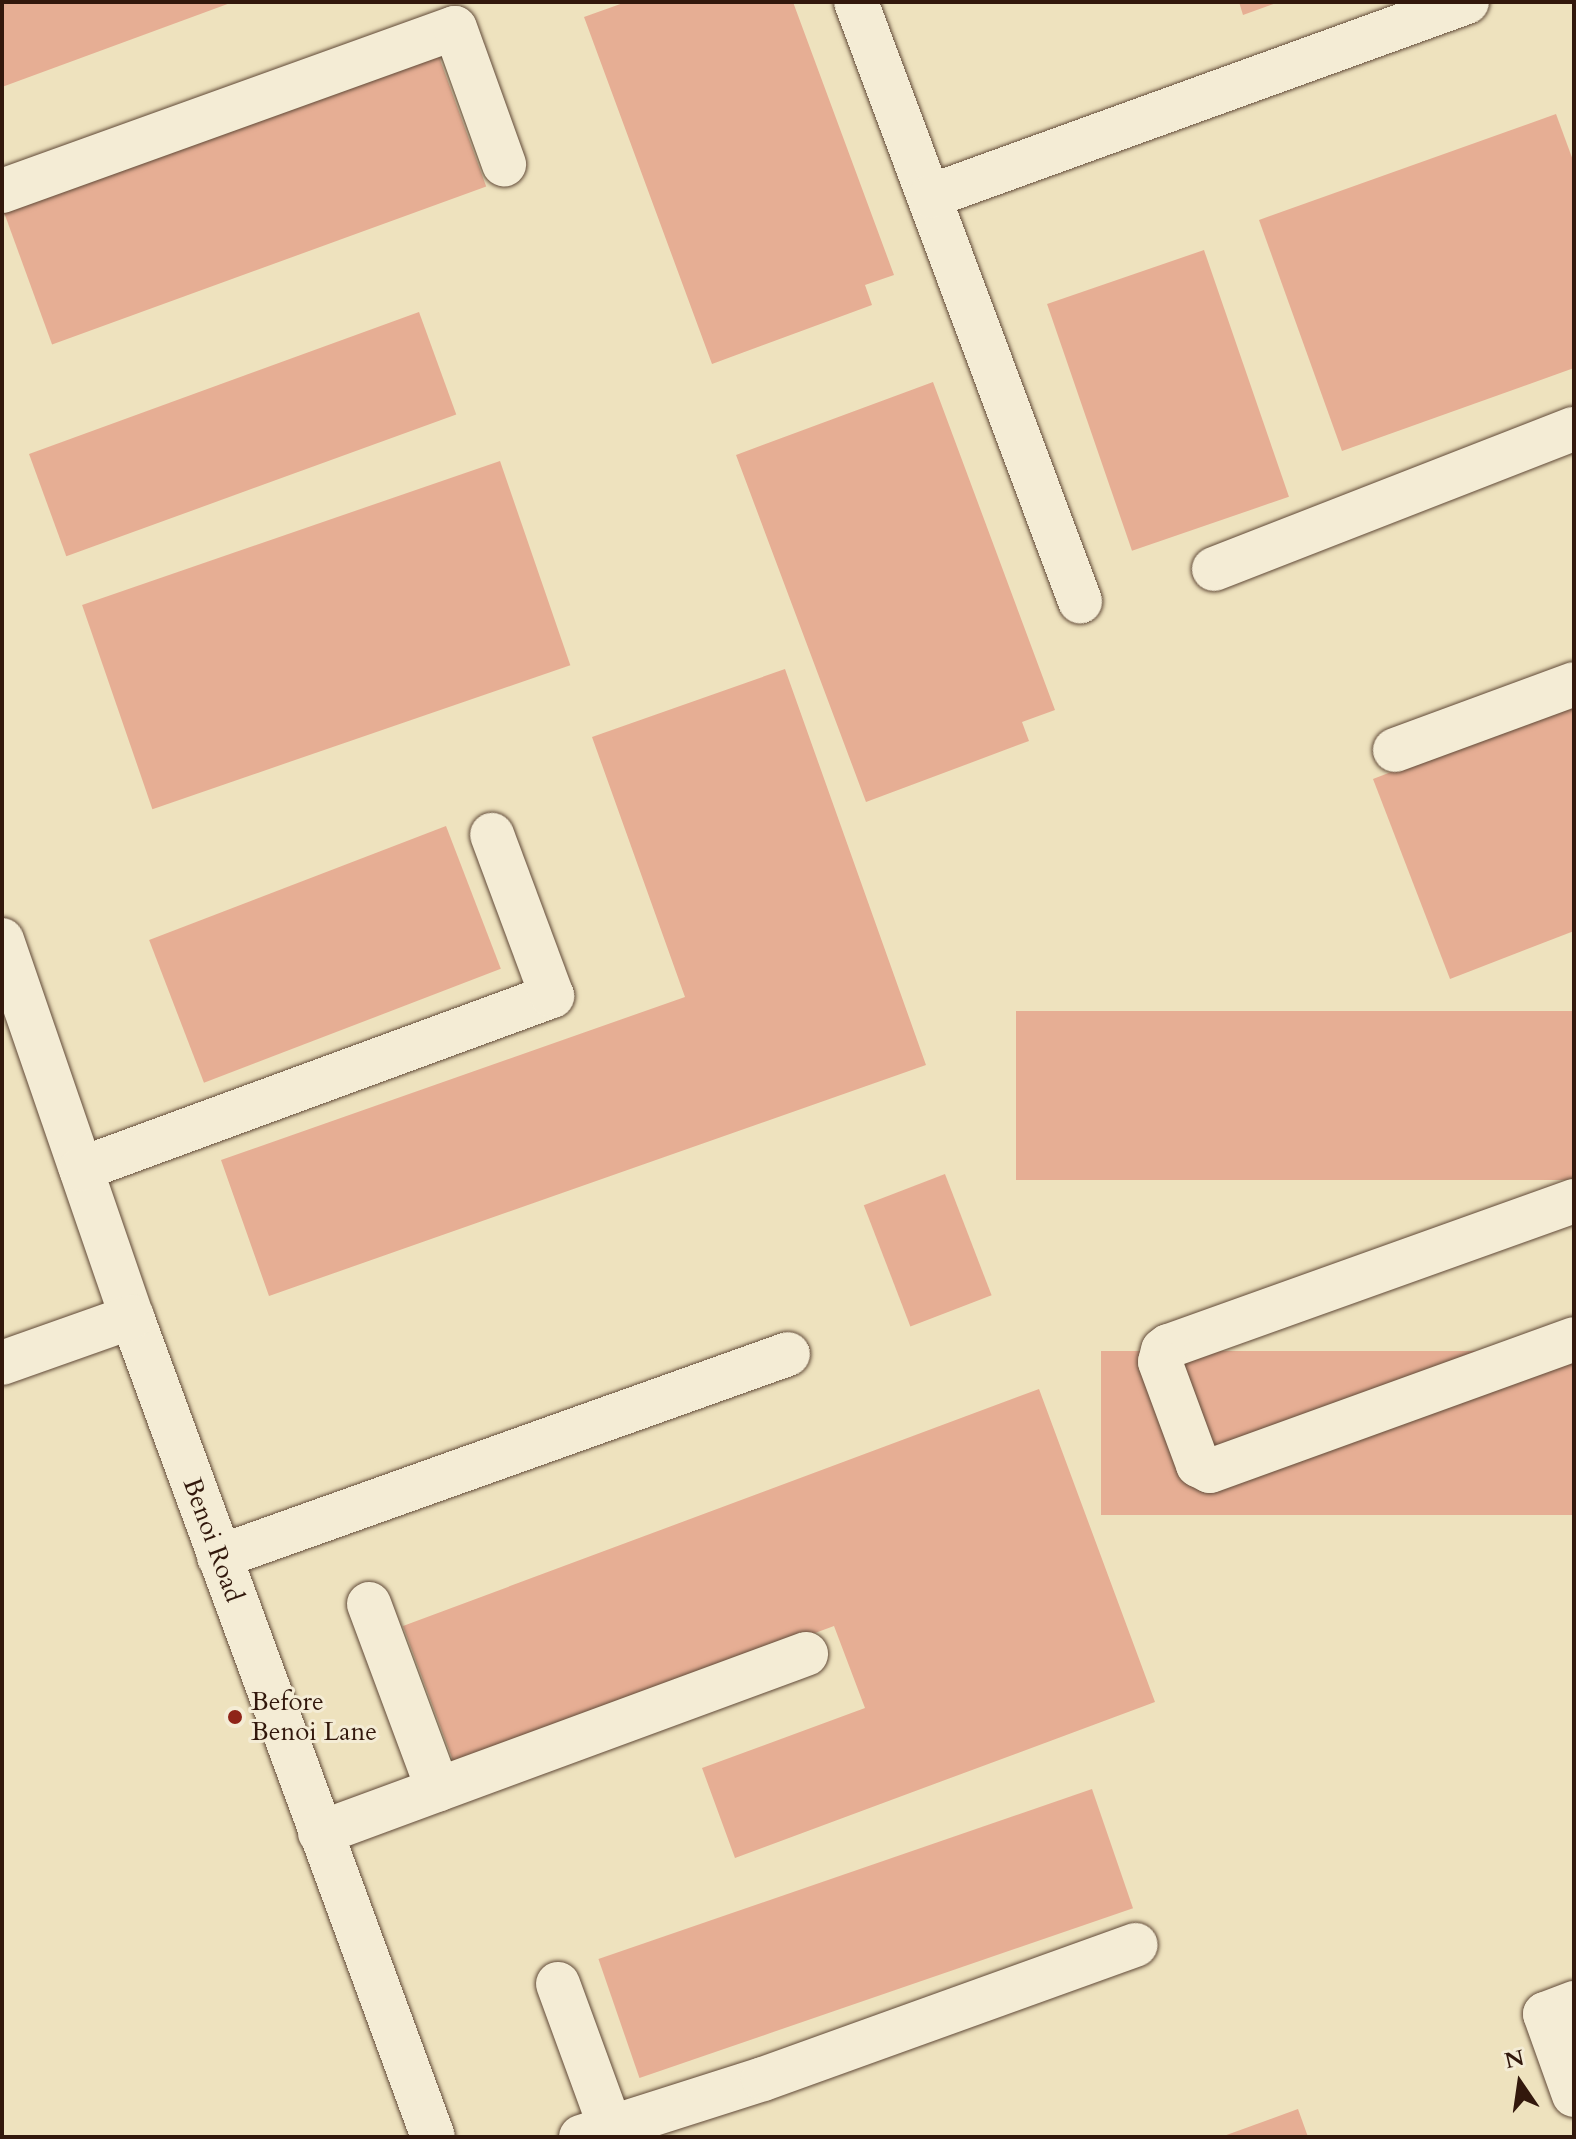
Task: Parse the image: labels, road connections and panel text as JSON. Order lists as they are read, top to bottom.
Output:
{
  "streets": {
    "street": ["Benoi Road"]
  },
  "places": ["Before Benoi Lane"],
  "north": "top"
}
